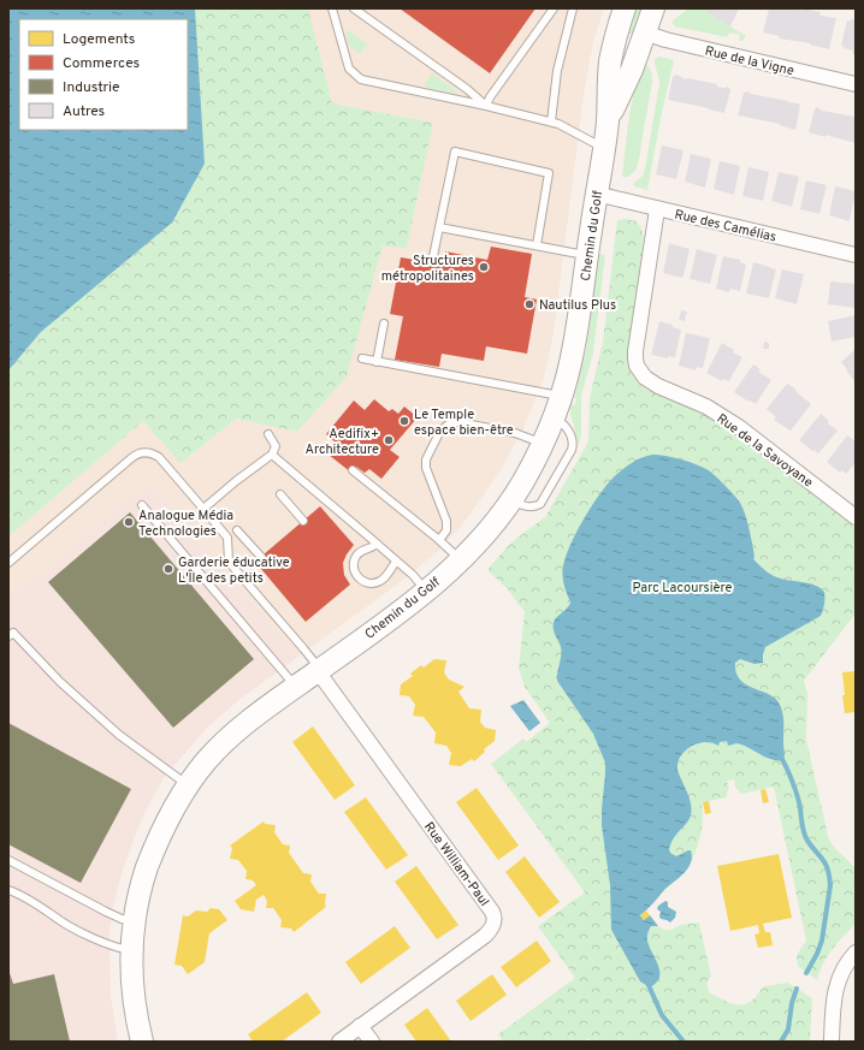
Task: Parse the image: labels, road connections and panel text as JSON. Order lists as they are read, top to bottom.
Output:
{
  "streets": {
    "street": [
      "Rue de la Vigne",
      "Rue des Camélias",
      "Chemin du Golf",
      "Rue de la Savoyane",
      "Rue William-Paul"
    ]
  },
  "crossings": [
    ["Rue de la Vigne", "Chemin du Golf"],
    ["Rue des Camélias", "Chemin du Golf"],
    ["Rue des Camélias", "Rue de la Savoyane"],
    ["Chemin du Golf", "Rue William-Paul"]
  ],
  "parks": ["Parc Lacoursière"],
  "places": [
    "Structures métropolitaines",
    "Nautilus Plus",
    "Le Temple espace bien-être",
    "Aedifix+ Architecture",
    "Analogue Média Technologies",
    "Garderie éducative L'Île des petits"
  ],
  "legend": [
    "Logements",
    "Commerces",
    "Industrie",
    "Autres"
  ]
}
